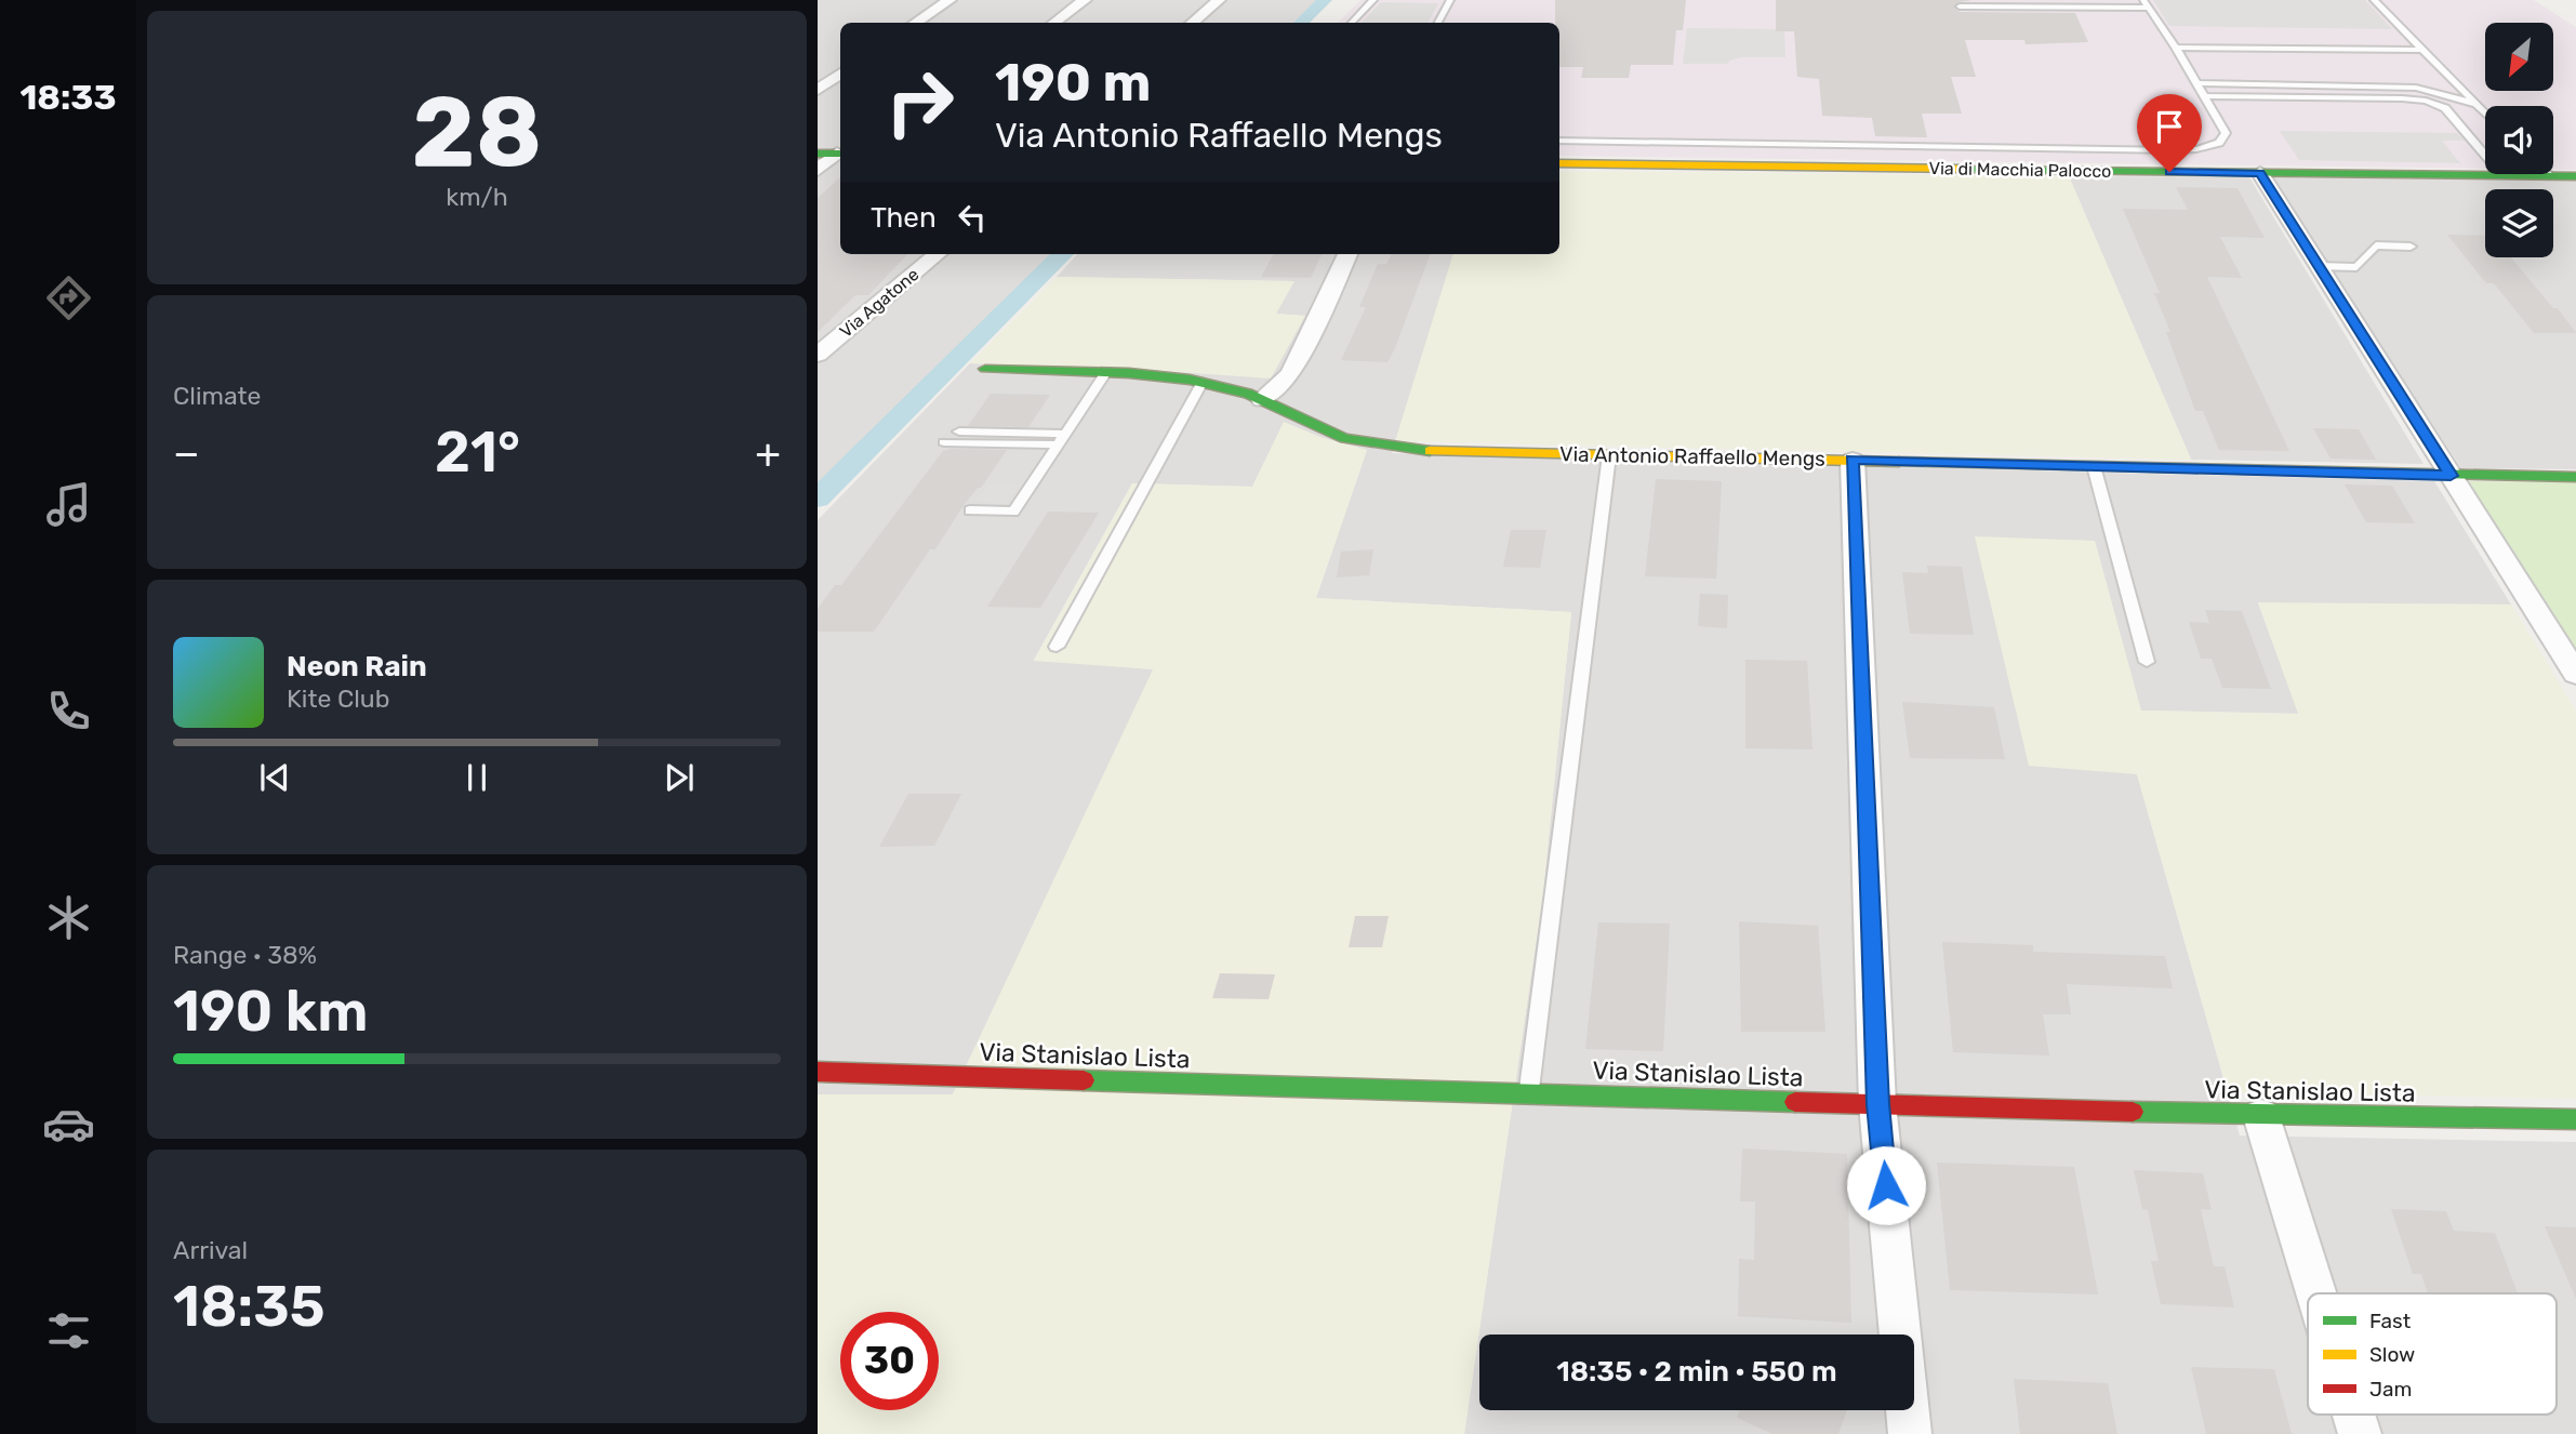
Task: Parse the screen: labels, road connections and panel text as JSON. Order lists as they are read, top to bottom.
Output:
{
  "streets": {
    "street": [
      "Via di Macchia Palocco",
      "Via Agatone",
      "Via Antonio Raffaello Mengs",
      "Via Stanislao Lista"
    ]
  },
  "legend": ["Fast", "Slow", "Jam"],
  "north": "bottom left",
  "page": {
    "tabs": "18:33",
    "tile": [
      ["28", "km/h"],
      "Climate",
      ["Range · 38%", "190 km"],
      ["Arrival", "18:35"]
    ],
    "turn": ["190 m", "Via Antonio Raffaello Mengs"],
    "then": "Then",
    "heat": ["−", "21°", "+"],
    "song": ["Neon Rain", "Kite Club"],
    "limit": "30",
    "trip": "18:35 · 2 min · 550 m"
  }
}
